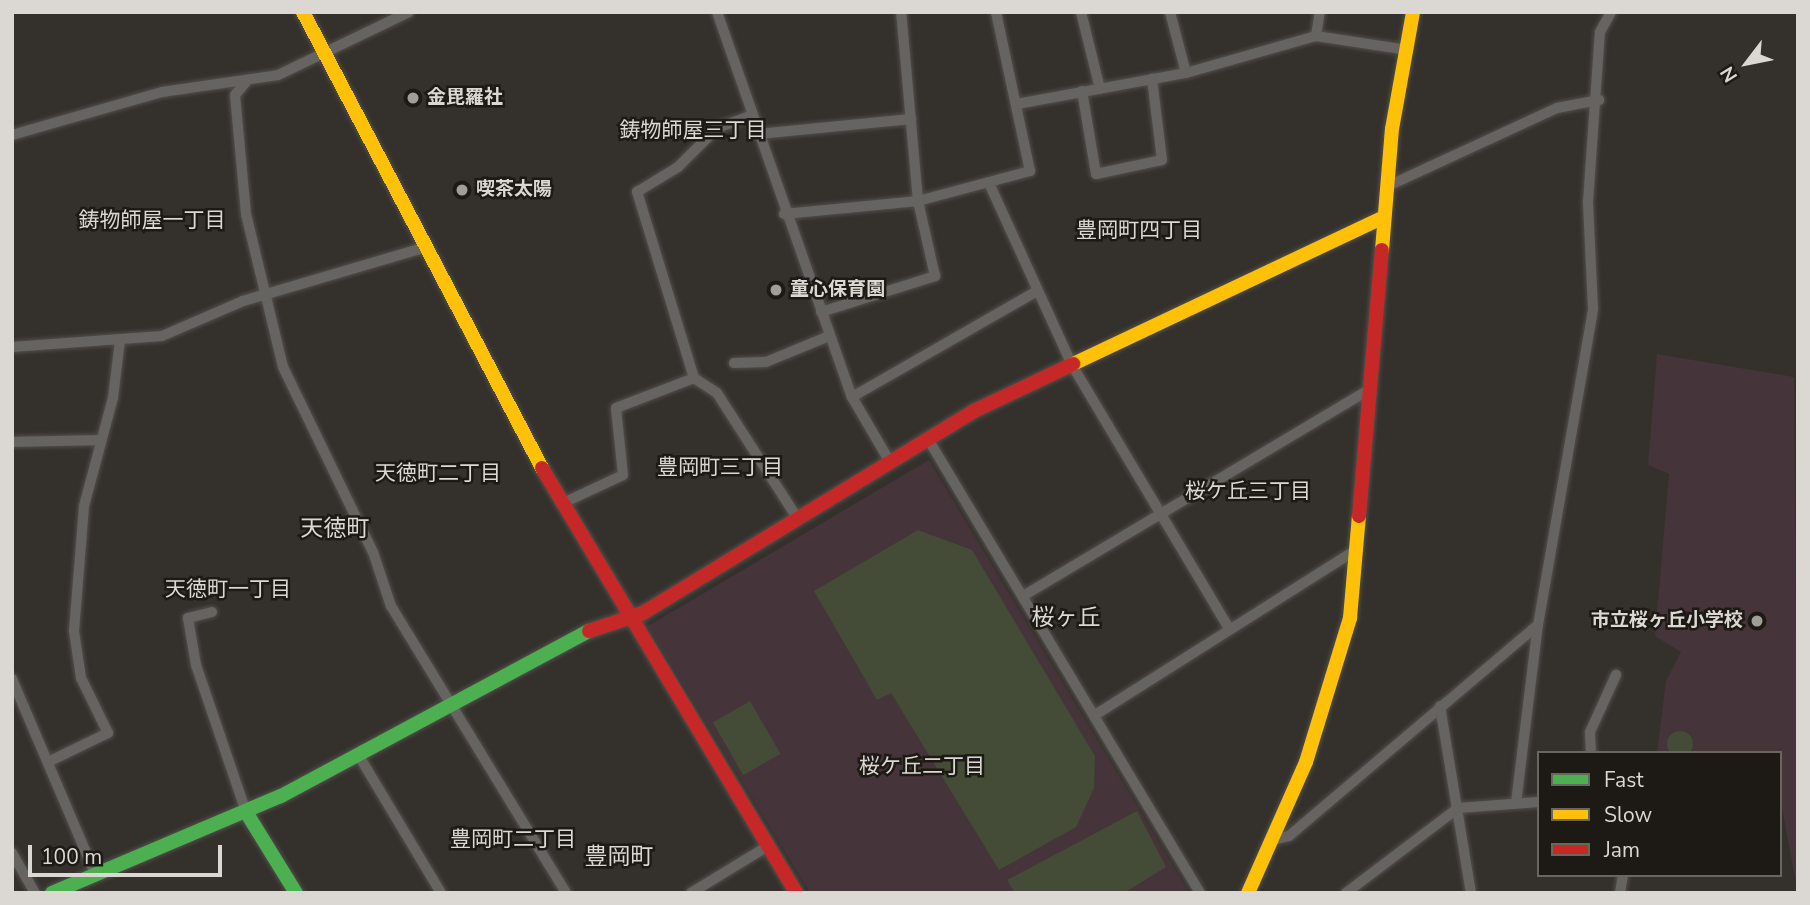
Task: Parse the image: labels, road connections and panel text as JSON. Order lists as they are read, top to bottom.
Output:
{
  "districts": [
    "鋳物師屋三丁目",
    "鋳物師屋一丁目",
    "豊岡町四丁目",
    "豊岡町三丁目",
    "天徳町二丁目",
    "桜ケ丘三丁目",
    "天徳町",
    "天徳町一丁目",
    "桜ヶ丘",
    "桜ケ丘二丁目",
    "豊岡町二丁目",
    "豊岡町"
  ],
  "places": [
    "金毘羅社",
    "喫茶太陽",
    "童心保育園",
    "市立桜ヶ丘小学校"
  ],
  "legend": ["Fast", "Slow", "Jam"],
  "scale_bar": "100 m",
  "north": "bottom left"
}
